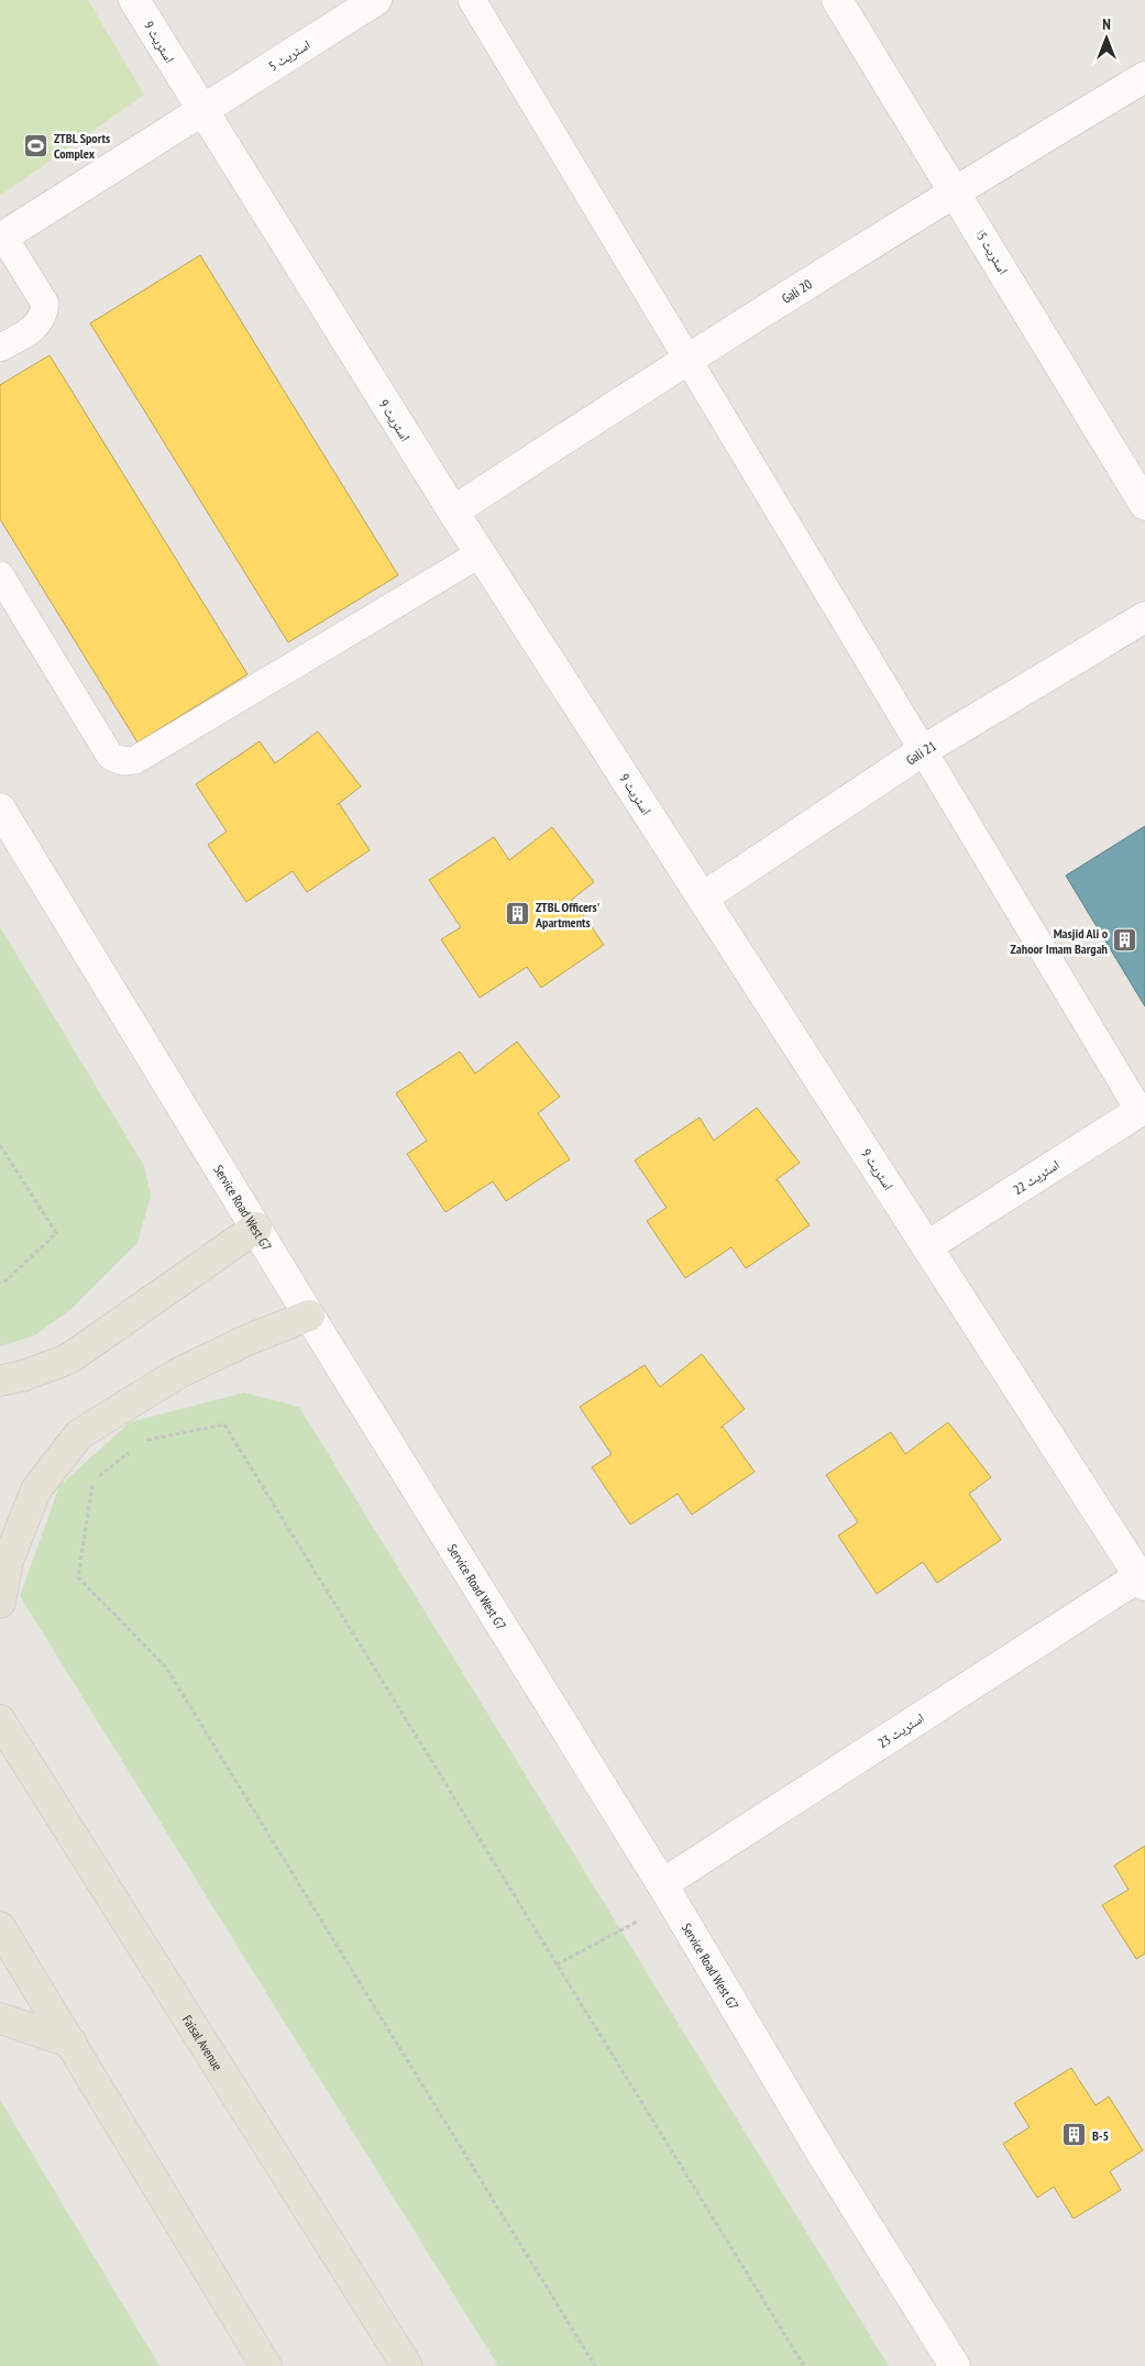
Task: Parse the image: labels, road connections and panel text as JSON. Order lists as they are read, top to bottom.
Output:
{
  "streets": {
    "main road": ["Faisal Avenue"],
    "street": [
      "اسٹریٹ 9",
      "اسٹریٹ 5",
      "اسٹریٹ 5ا",
      "Gali 20",
      "Gali 21",
      "اسٹریٹ 22",
      "Service Road West G7",
      "اسٹریٹ 23"
    ]
  },
  "crossings": [
    ["اسٹریٹ 9", "اسٹریٹ 5"],
    ["اسٹریٹ 9", "Gali 20"],
    ["اسٹریٹ 9", "Gali 21"],
    ["اسٹریٹ 9", "اسٹریٹ 22"],
    ["اسٹریٹ 9", "اسٹریٹ 23"],
    ["اسٹریٹ 5ا", "Gali 20"],
    ["Service Road West G7", "اسٹریٹ 23"]
  ],
  "places": {
    "sports": ["ZTBL Sports Complex"],
    "building": ["ZTBL Officers' Apartments", "Masjid Ali o Zahoor Imam Bargah", "B-5"]
  },
  "north": "top"
}
